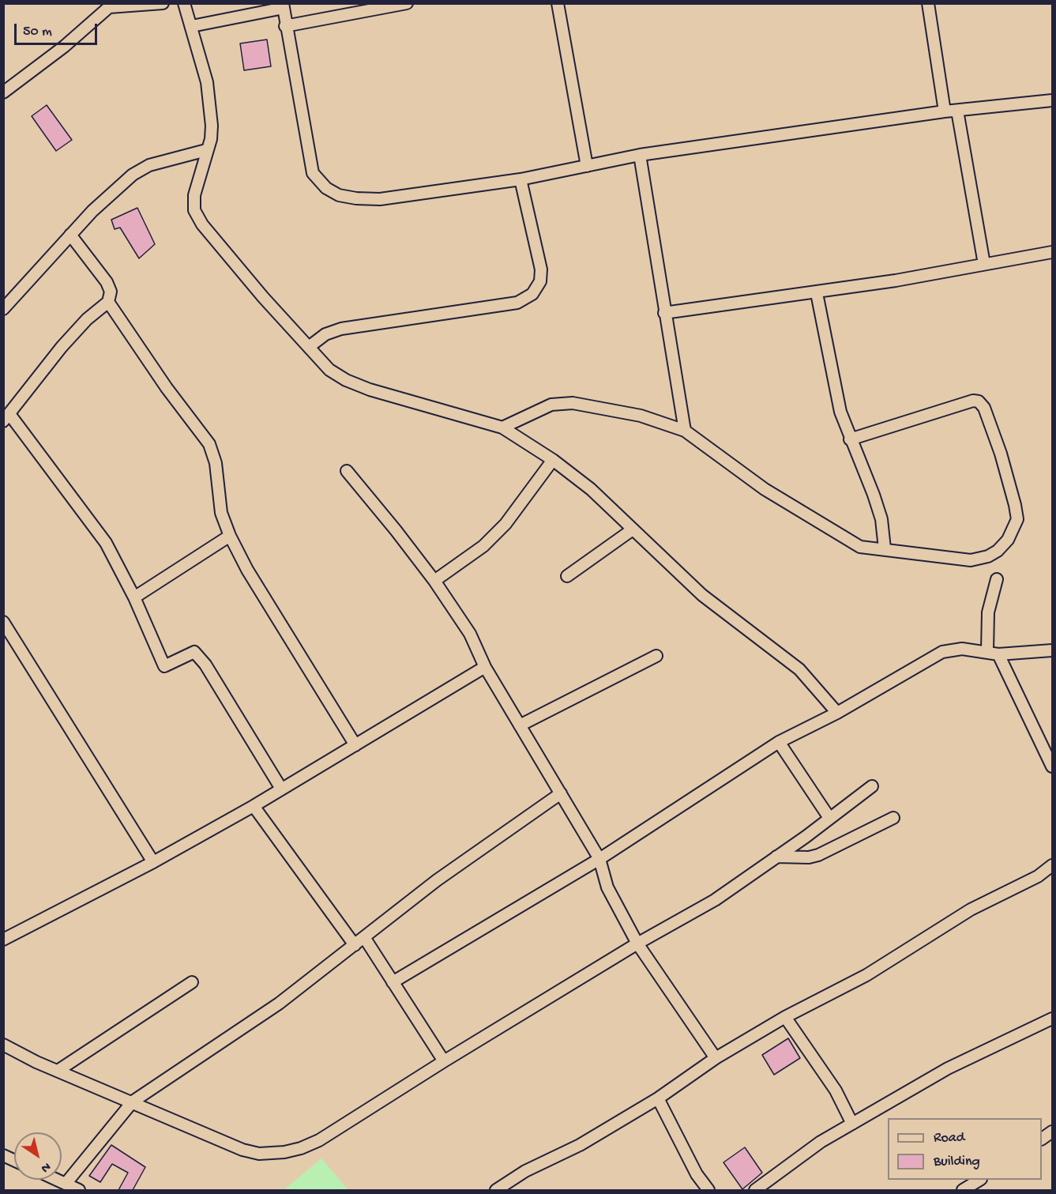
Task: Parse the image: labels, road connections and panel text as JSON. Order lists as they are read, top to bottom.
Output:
{
  "legend": ["Road", "Building"],
  "scale_bar": "50 m",
  "north": "bottom right"
}
